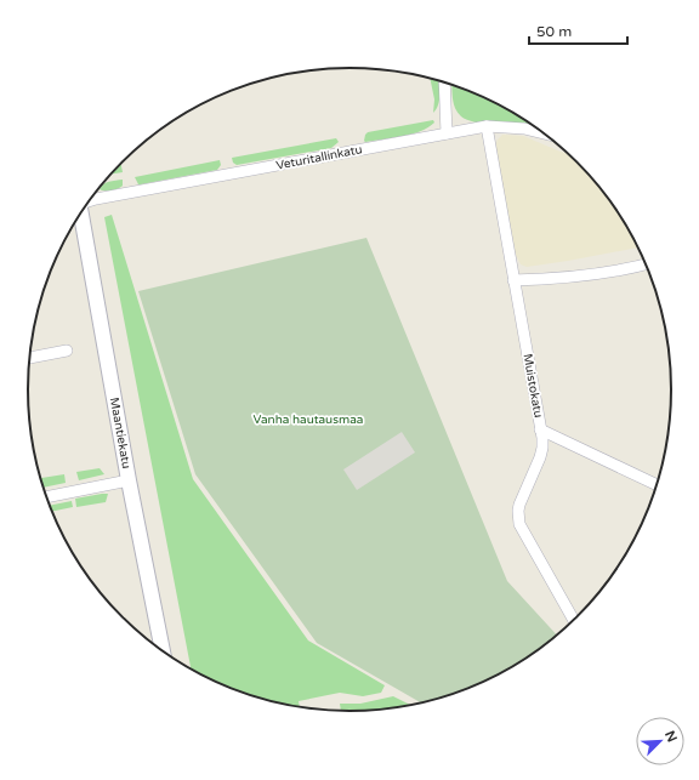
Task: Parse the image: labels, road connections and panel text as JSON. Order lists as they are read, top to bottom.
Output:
{
  "streets": {
    "main road": ["Maantiekatu"],
    "street": ["Veturitallinkatu", "Muistokatu"]
  },
  "crossings": [
    ["Veturitallinkatu", "Muistokatu"]
  ],
  "parks": ["Vanha hautausmaa"],
  "scale_bar": "50 m",
  "north": "top right"
}
